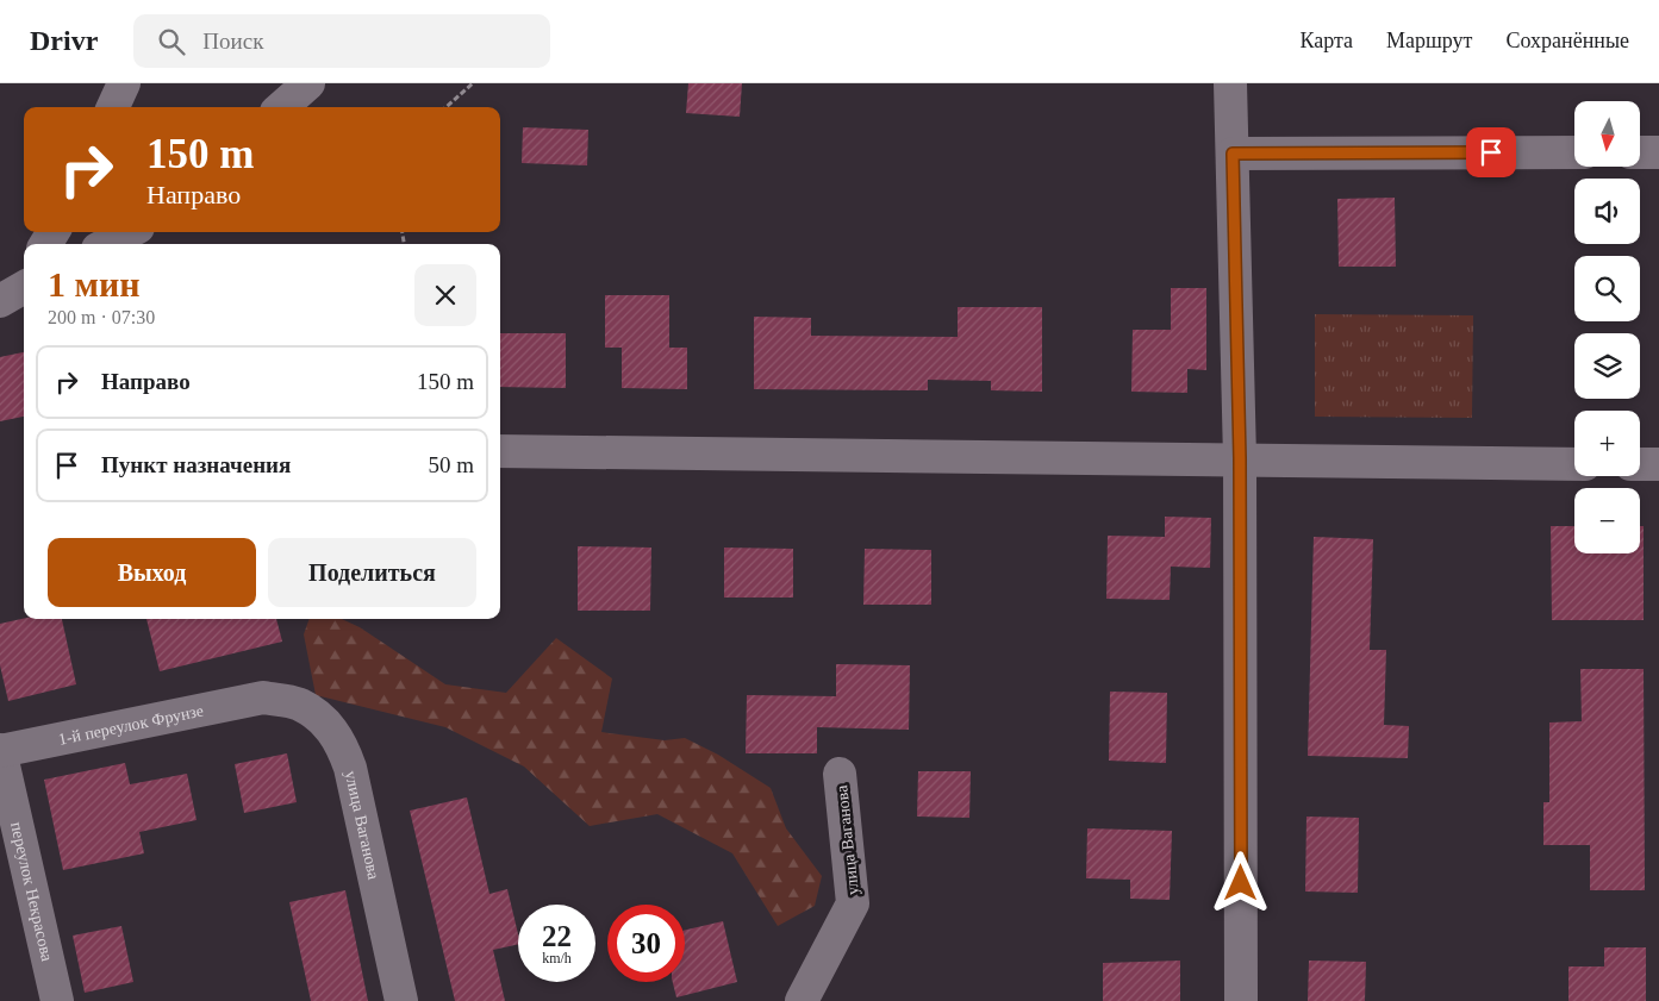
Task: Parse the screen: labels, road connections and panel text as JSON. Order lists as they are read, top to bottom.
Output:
{
  "streets": {
    "street": ["1-й переулок Фрунзе", "улица Ваганова", "переулок Некрасова"]
  },
  "crossings": [
    ["1-й переулок Фрунзе", "улица Ваганова"],
    ["1-й переулок Фрунзе", "переулок Некрасова"]
  ],
  "north": "bottom",
  "page": {
    "header": "Drivr",
    "search": "Поиск",
    "nav": ["Карта", "Маршрут", "Сохранённые"],
    "map_buttons": ["+", "−"],
    "turn": ["150 m", "Направо"],
    "heading": ["1 мин", "200 m · 07:30"],
    "list": [
      {
        "name": "Направо",
        "value": "150 m"
      },
      {
        "name": "Пункт назначения",
        "value": "50 m"
      }
    ],
    "buttons": ["Выход", "Поделиться"],
    "speed": "22 km/h",
    "limit": "30"
  }
}
